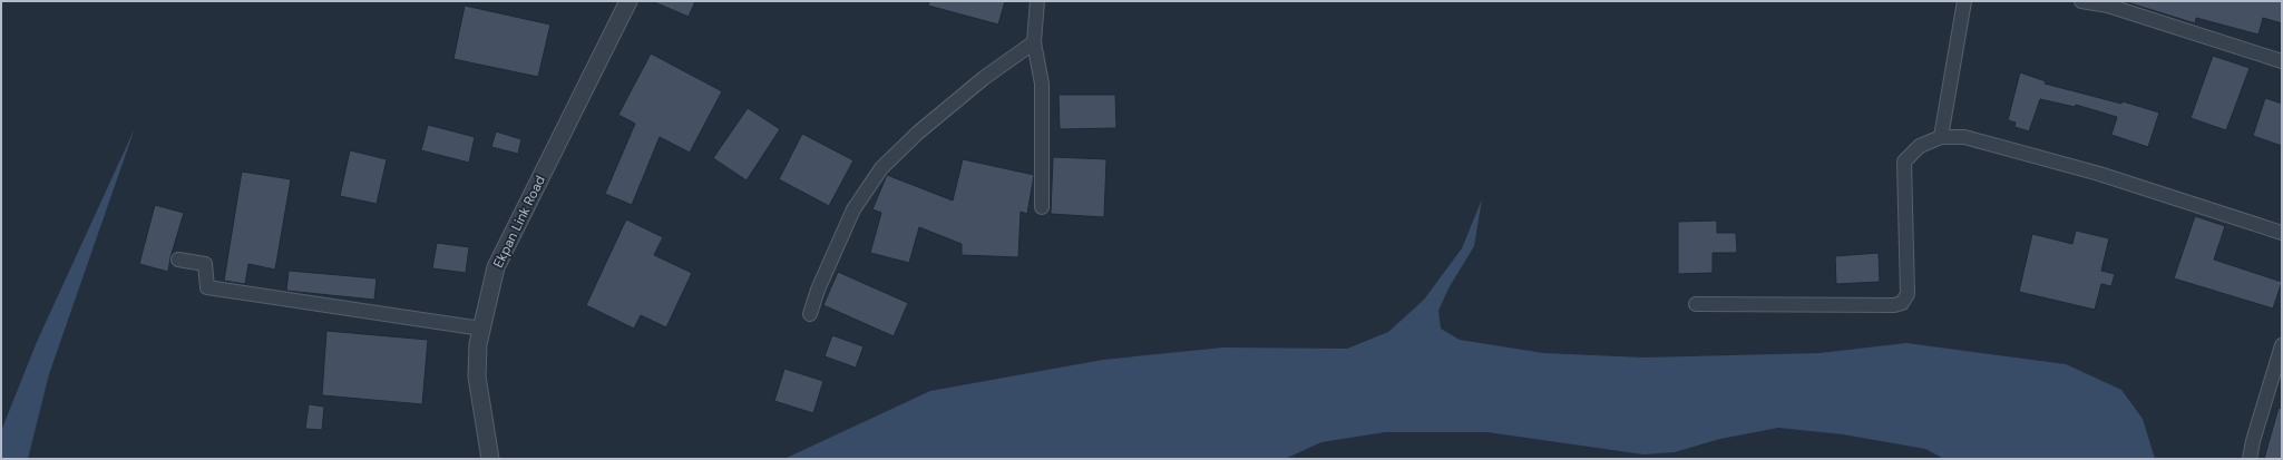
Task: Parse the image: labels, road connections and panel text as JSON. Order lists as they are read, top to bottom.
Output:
{
  "streets": {
    "street": ["Ekpan Link Road"]
  }
}
